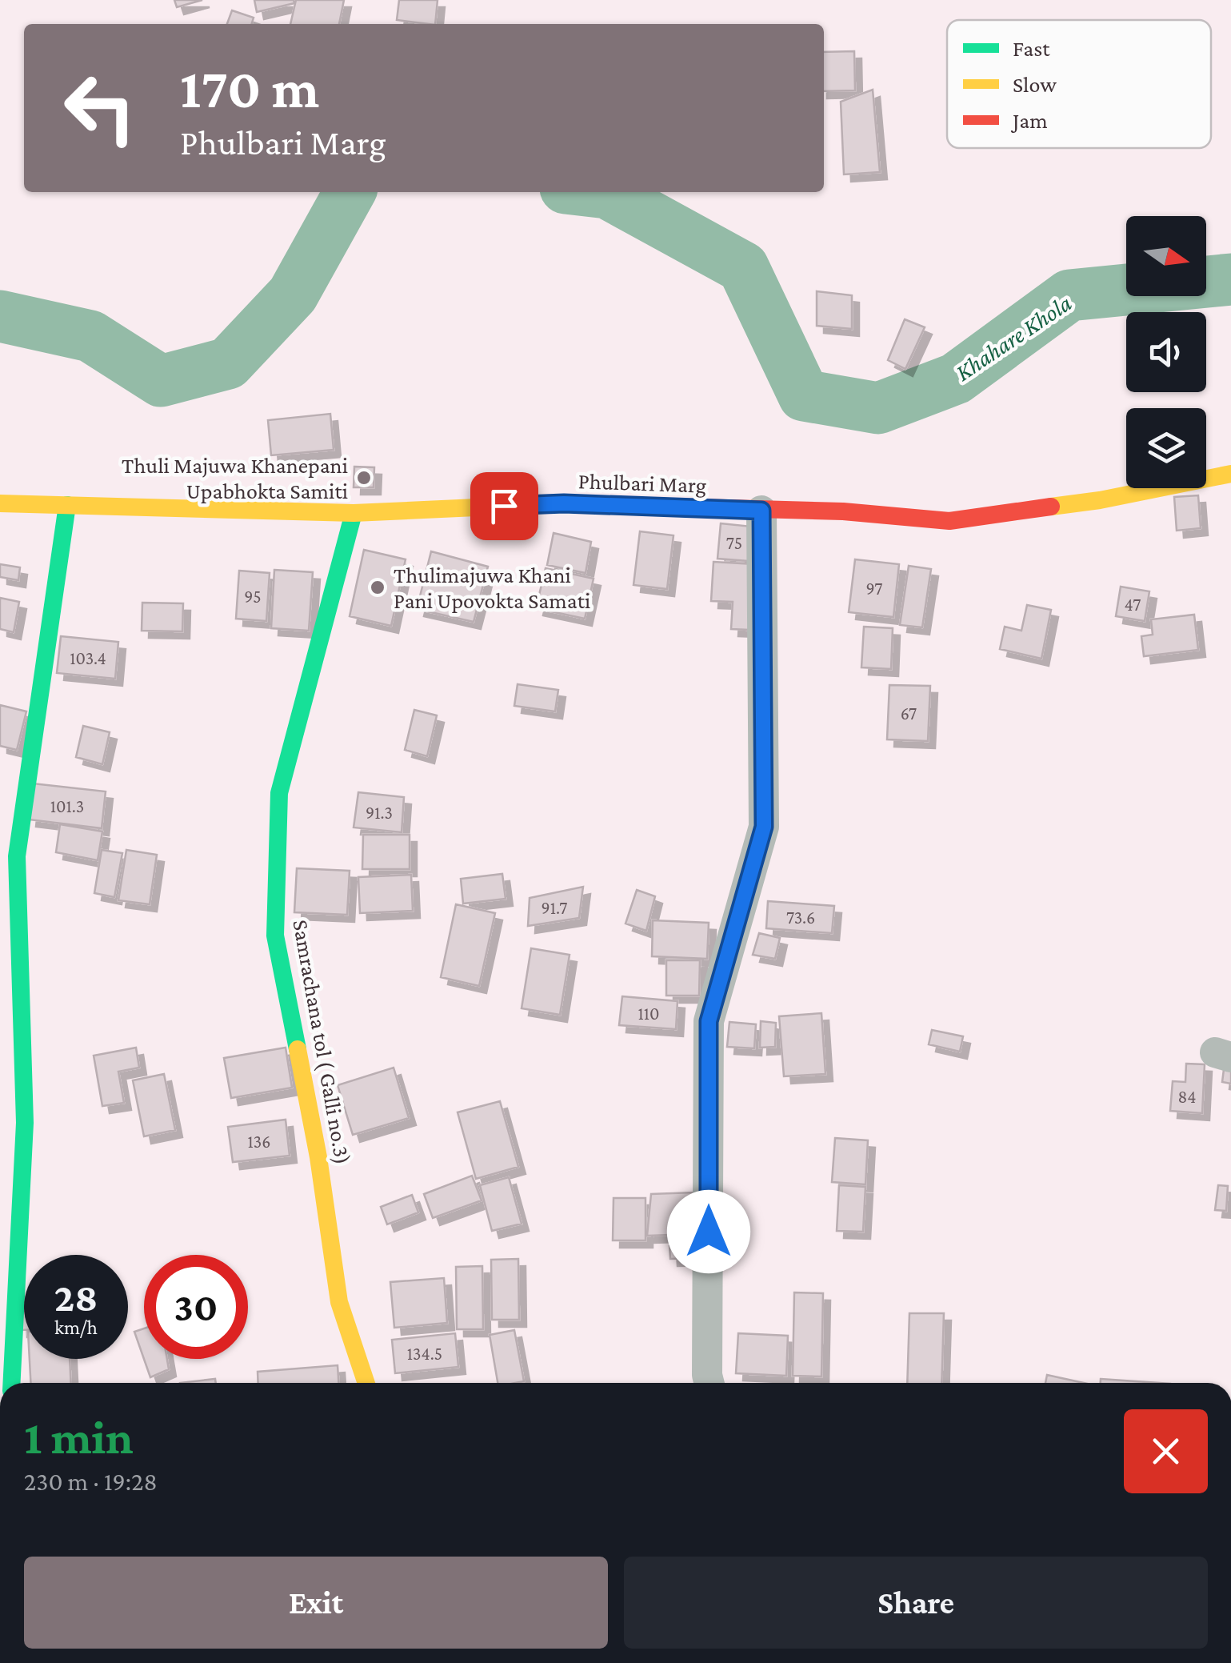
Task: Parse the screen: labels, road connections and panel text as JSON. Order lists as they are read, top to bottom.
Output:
{
  "streets": {
    "street": ["Phulbari Marg", "Samrachana tol ( Galli no.3)"]
  },
  "crossings": [
    ["Phulbari Marg", "Samrachana tol ( Galli no.3)"]
  ],
  "water": ["Khahare Khola"],
  "places": ["Thuli Majuwa Khanepani Upabhokta Samiti", "Thulimajuwa Khani Pani Upovokta Samati"],
  "house_numbers": [
    "75",
    "97",
    "95",
    "47",
    "103.4",
    "67",
    "101.3",
    "91.3",
    "91.7",
    "73.6",
    "110",
    "84",
    "136",
    "134.5"
  ],
  "legend": ["Fast", "Slow", "Jam"],
  "north": "right",
  "page": {
    "turn": ["170 m", "Phulbari Marg"],
    "speed": "28 km/h",
    "limit": "30",
    "heading": ["1 min", "230 m · 19:28"],
    "buttons": ["Exit", "Share"]
  }
}
